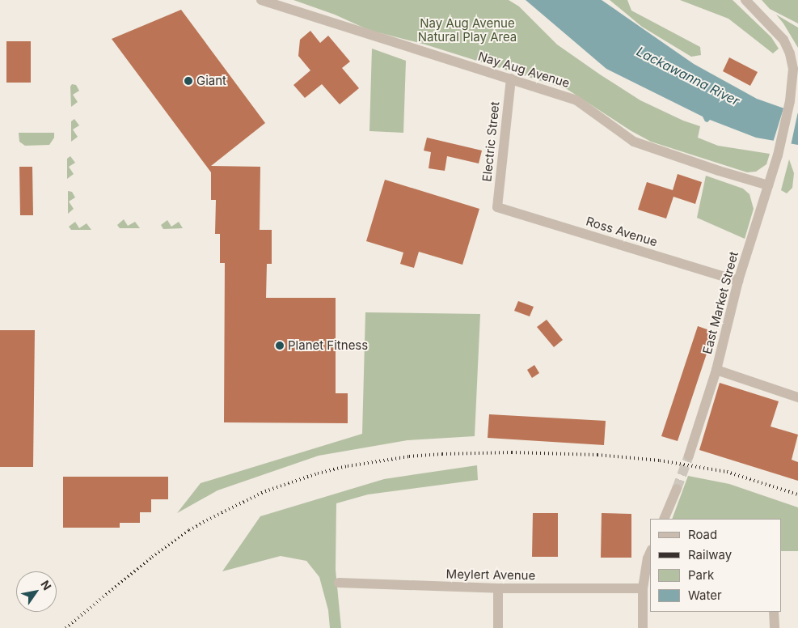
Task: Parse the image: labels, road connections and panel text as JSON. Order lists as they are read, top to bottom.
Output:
{
  "streets": {
    "street": [
      "Nay Aug Avenue",
      "Electric Street",
      "Ross Avenue",
      "East Market Street",
      "Meylert Avenue"
    ]
  },
  "crossings": [
    ["Nay Aug Avenue", "Electric Street"],
    ["Nay Aug Avenue", "East Market Street"],
    ["Electric Street", "Ross Avenue"],
    ["Ross Avenue", "East Market Street"]
  ],
  "water": ["Lackawanna River"],
  "parks": ["Nay Aug Avenue Natural Play Area"],
  "places": ["Giant", "Planet Fitness"],
  "legend": [
    "Road",
    "Railway",
    "Park",
    "Water"
  ],
  "north": "top right"
}
